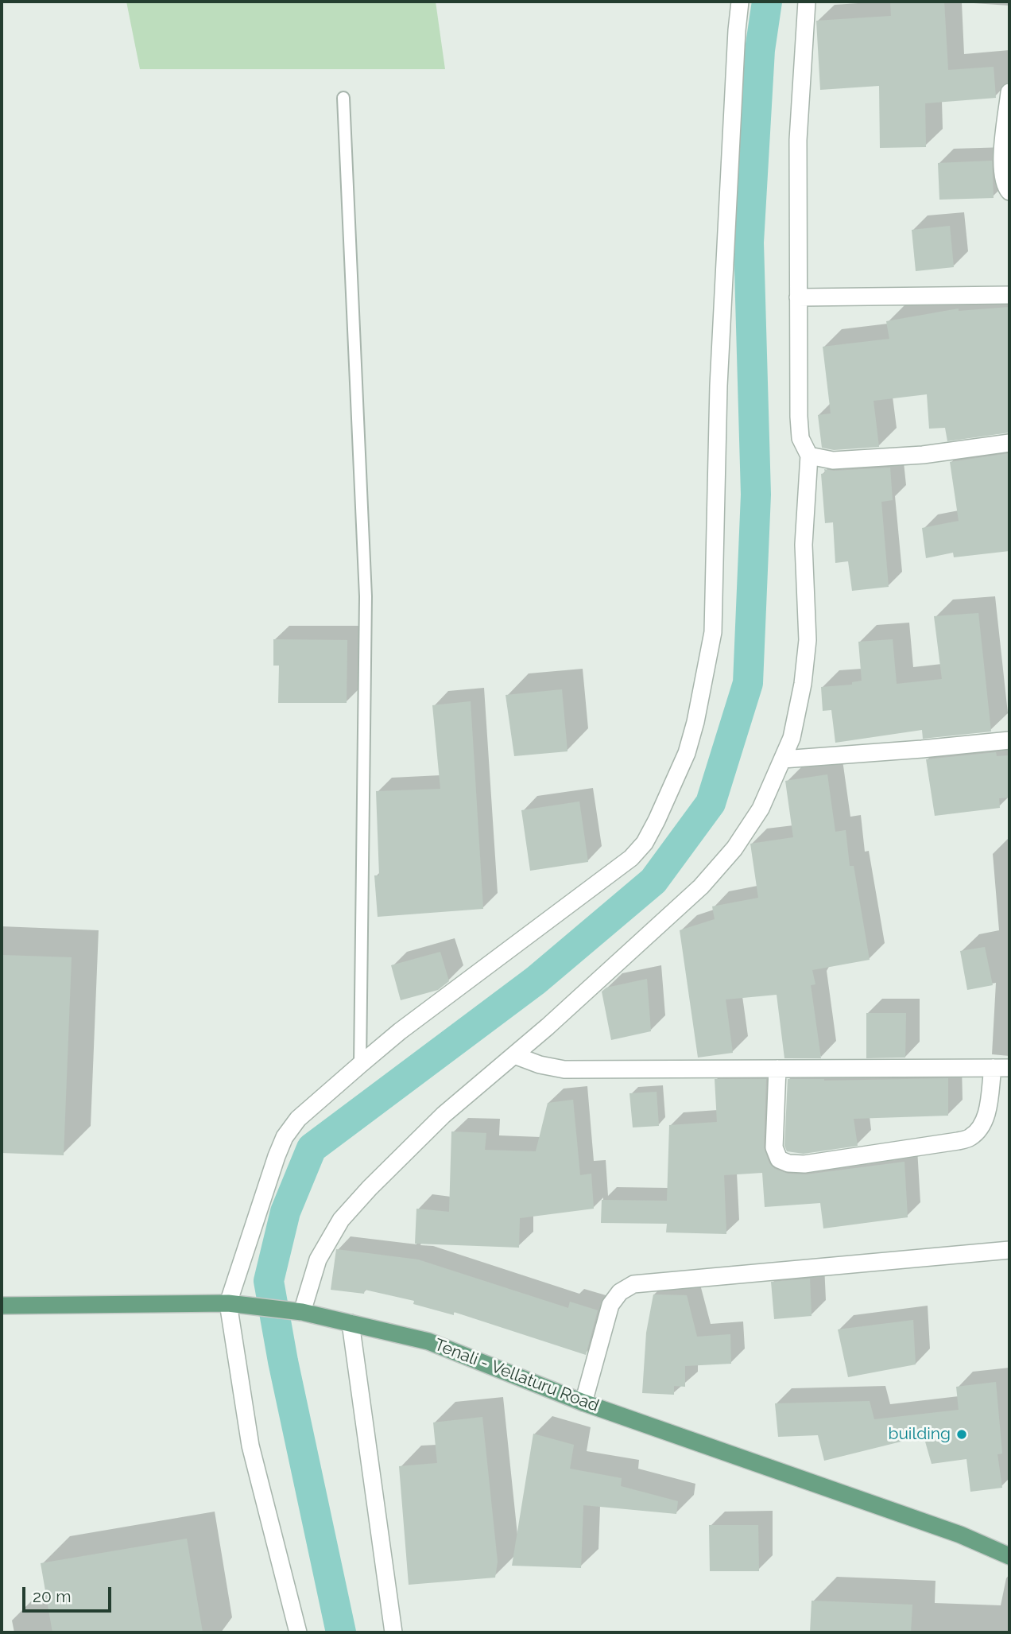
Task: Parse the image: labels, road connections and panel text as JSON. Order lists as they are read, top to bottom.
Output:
{
  "streets": {
    "main road": ["Tenali - Vellaturu Road"]
  },
  "places": ["building"],
  "scale_bar": "20 m"
}
